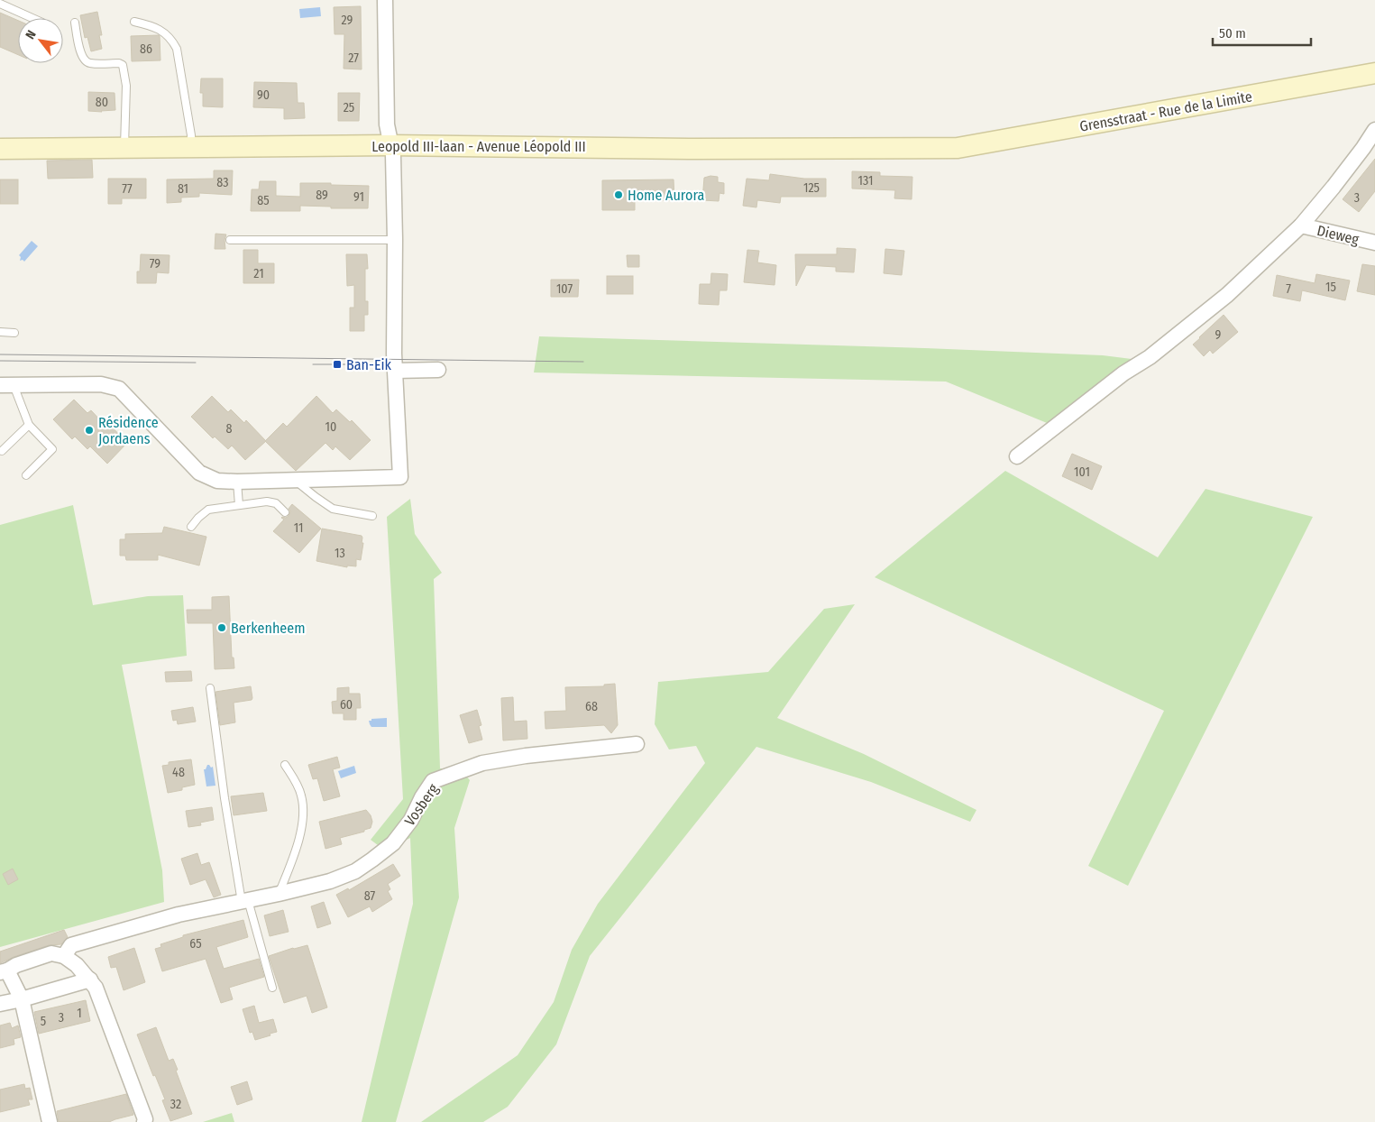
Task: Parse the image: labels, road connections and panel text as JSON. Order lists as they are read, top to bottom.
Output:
{
  "streets": {
    "street": [
      "Grensstraat - Rue de la Limite",
      "Leopold III-laan - Avenue Léopold III",
      "Dieweg",
      "Vosberg"
    ]
  },
  "crossings": [
    ["Grensstraat - Rue de la Limite", "Leopold III-laan - Avenue Léopold III"]
  ],
  "places": {
    "other": ["Home Aurora", "Résidence Jordaens", "Berkenheem"],
    "transit": ["Ban-Eik"]
  },
  "house_numbers": [
    "29",
    "86",
    "27",
    "90",
    "80",
    "25",
    "131",
    "83",
    "125",
    "77",
    "81",
    "89",
    "91",
    "3",
    "85",
    "79",
    "21",
    "15",
    "107",
    "7",
    "9",
    "10",
    "8",
    "101",
    "11",
    "13",
    "60",
    "68",
    "48",
    "87",
    "65",
    "1",
    "3",
    "5",
    "32"
  ],
  "scale_bar": "50 m",
  "north": "top left"
}
